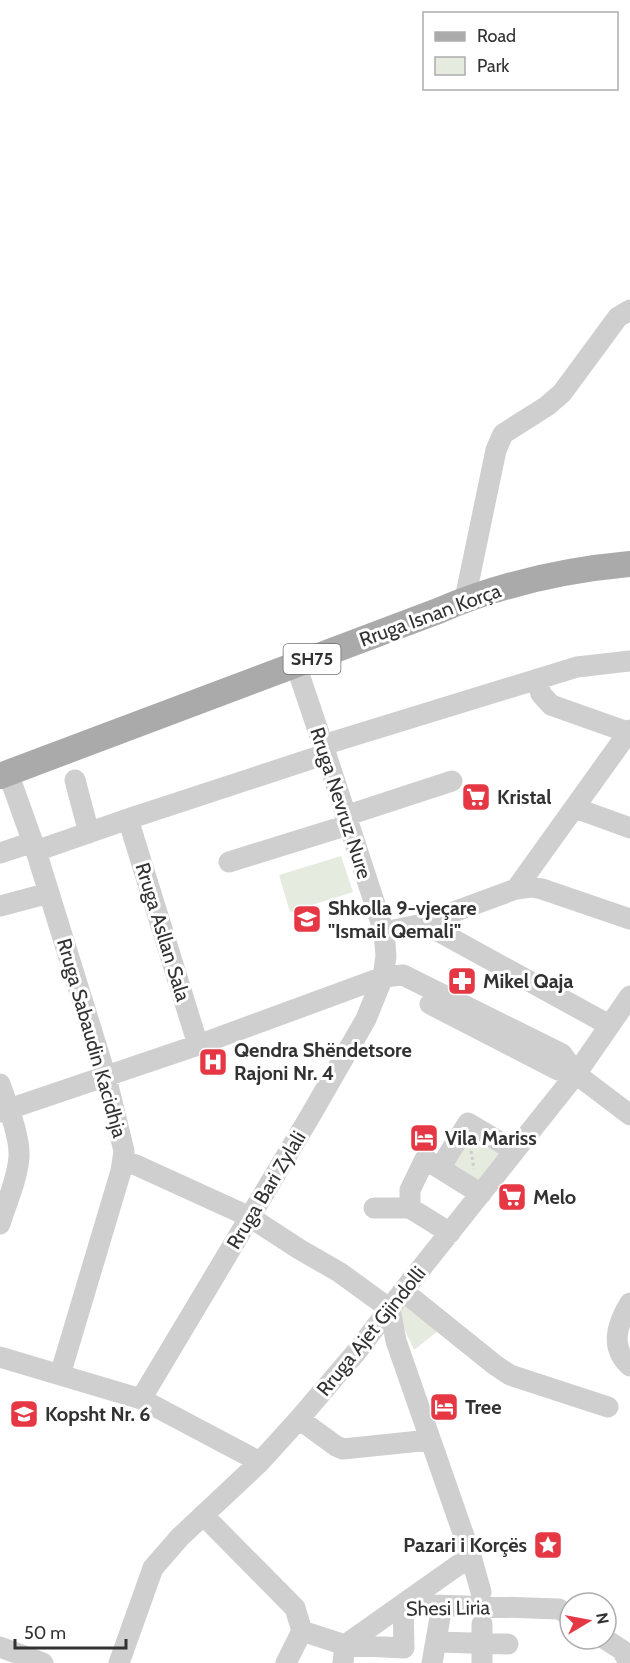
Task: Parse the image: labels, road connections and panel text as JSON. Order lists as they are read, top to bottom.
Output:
{
  "streets": {
    "main road": ["Rruga Isnan Korça", "SH75"],
    "street": [
      "Rruga Nevruz Nure",
      "Rruga Asllan Sala",
      "Rruga Sabaudin Kacidhja",
      "Rruga Bari Zylali",
      "Rruga Ajet Gjindolli",
      "Shesi Liria"
    ]
  },
  "crossings": [
    ["Rruga Isnan Korça", "Rruga Nevruz Nure"],
    ["Rruga Isnan Korça", "Rruga Sabaudin Kacidhja"],
    ["Rruga Nevruz Nure", "Rruga Bari Zylali"]
  ],
  "places": {
    "supermarket": ["Kristal", "Melo"],
    "school or university": ["Shkolla 9-vjeçare \"Ismail Qemali\"", "Kopsht Nr. 6"],
    "pharmacy": ["Mikel Qaja"],
    "hospital": ["Qendra Shëndetsore Rajoni Nr. 4"],
    "hotel": ["Vila Mariss", "Tree"],
    "place": ["Pazari i Korçës"]
  },
  "legend": ["Road", "Park"],
  "scale_bar": "50 m",
  "north": "right"
}
